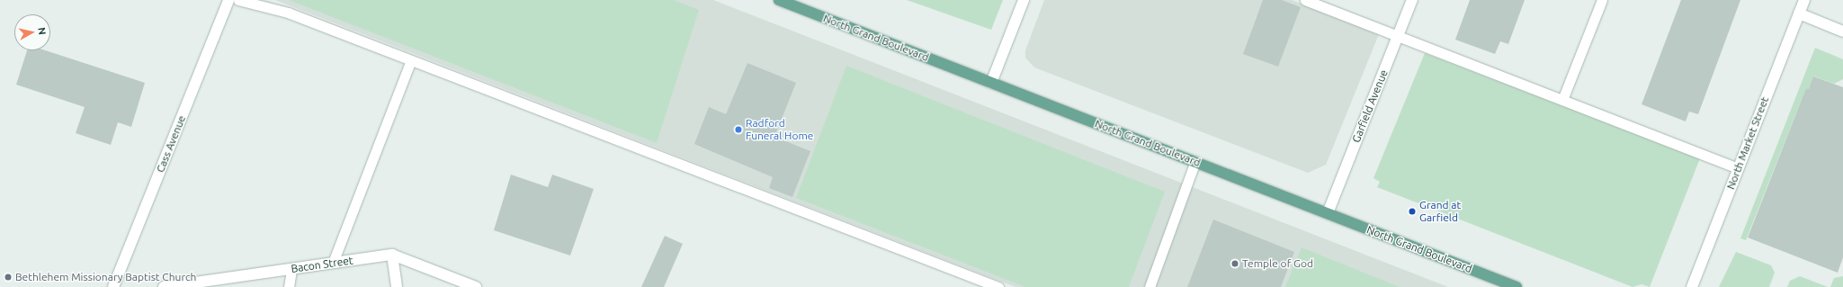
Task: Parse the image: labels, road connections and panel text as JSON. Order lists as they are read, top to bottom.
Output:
{
  "streets": {
    "main road": ["North Grand Boulevard"],
    "street": [
      "Garfield Avenue",
      "North Market Street",
      "Cass Avenue",
      "Bacon Street"
    ]
  },
  "crossings": [
    ["North Grand Boulevard", "Garfield Avenue"]
  ],
  "places": [
    "Radford Funeral Home",
    "Grand at Garfield",
    "Temple of God",
    "Bethlehem Missionary Baptist Church"
  ],
  "north": "right"
}
